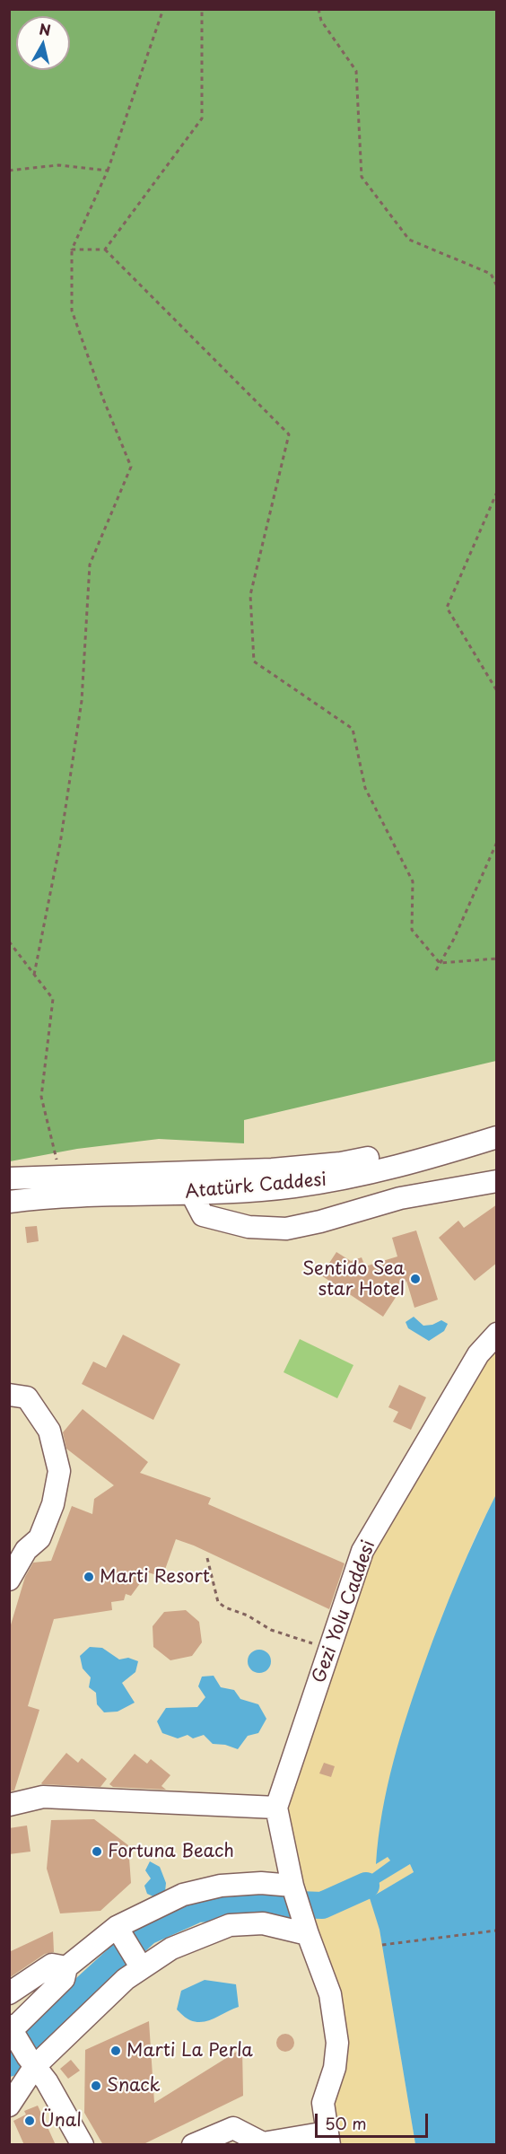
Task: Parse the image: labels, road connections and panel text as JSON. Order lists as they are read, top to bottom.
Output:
{
  "streets": {
    "street": ["Atatürk Caddesi", "Gezi Yolu Caddesi"]
  },
  "places": [
    "Sentido Sea star Hotel",
    "Marti Resort",
    "Fortuna Beach",
    "Marti La Perla",
    "Snack",
    "Ünal"
  ],
  "scale_bar": "50 m",
  "north": "top"
}
